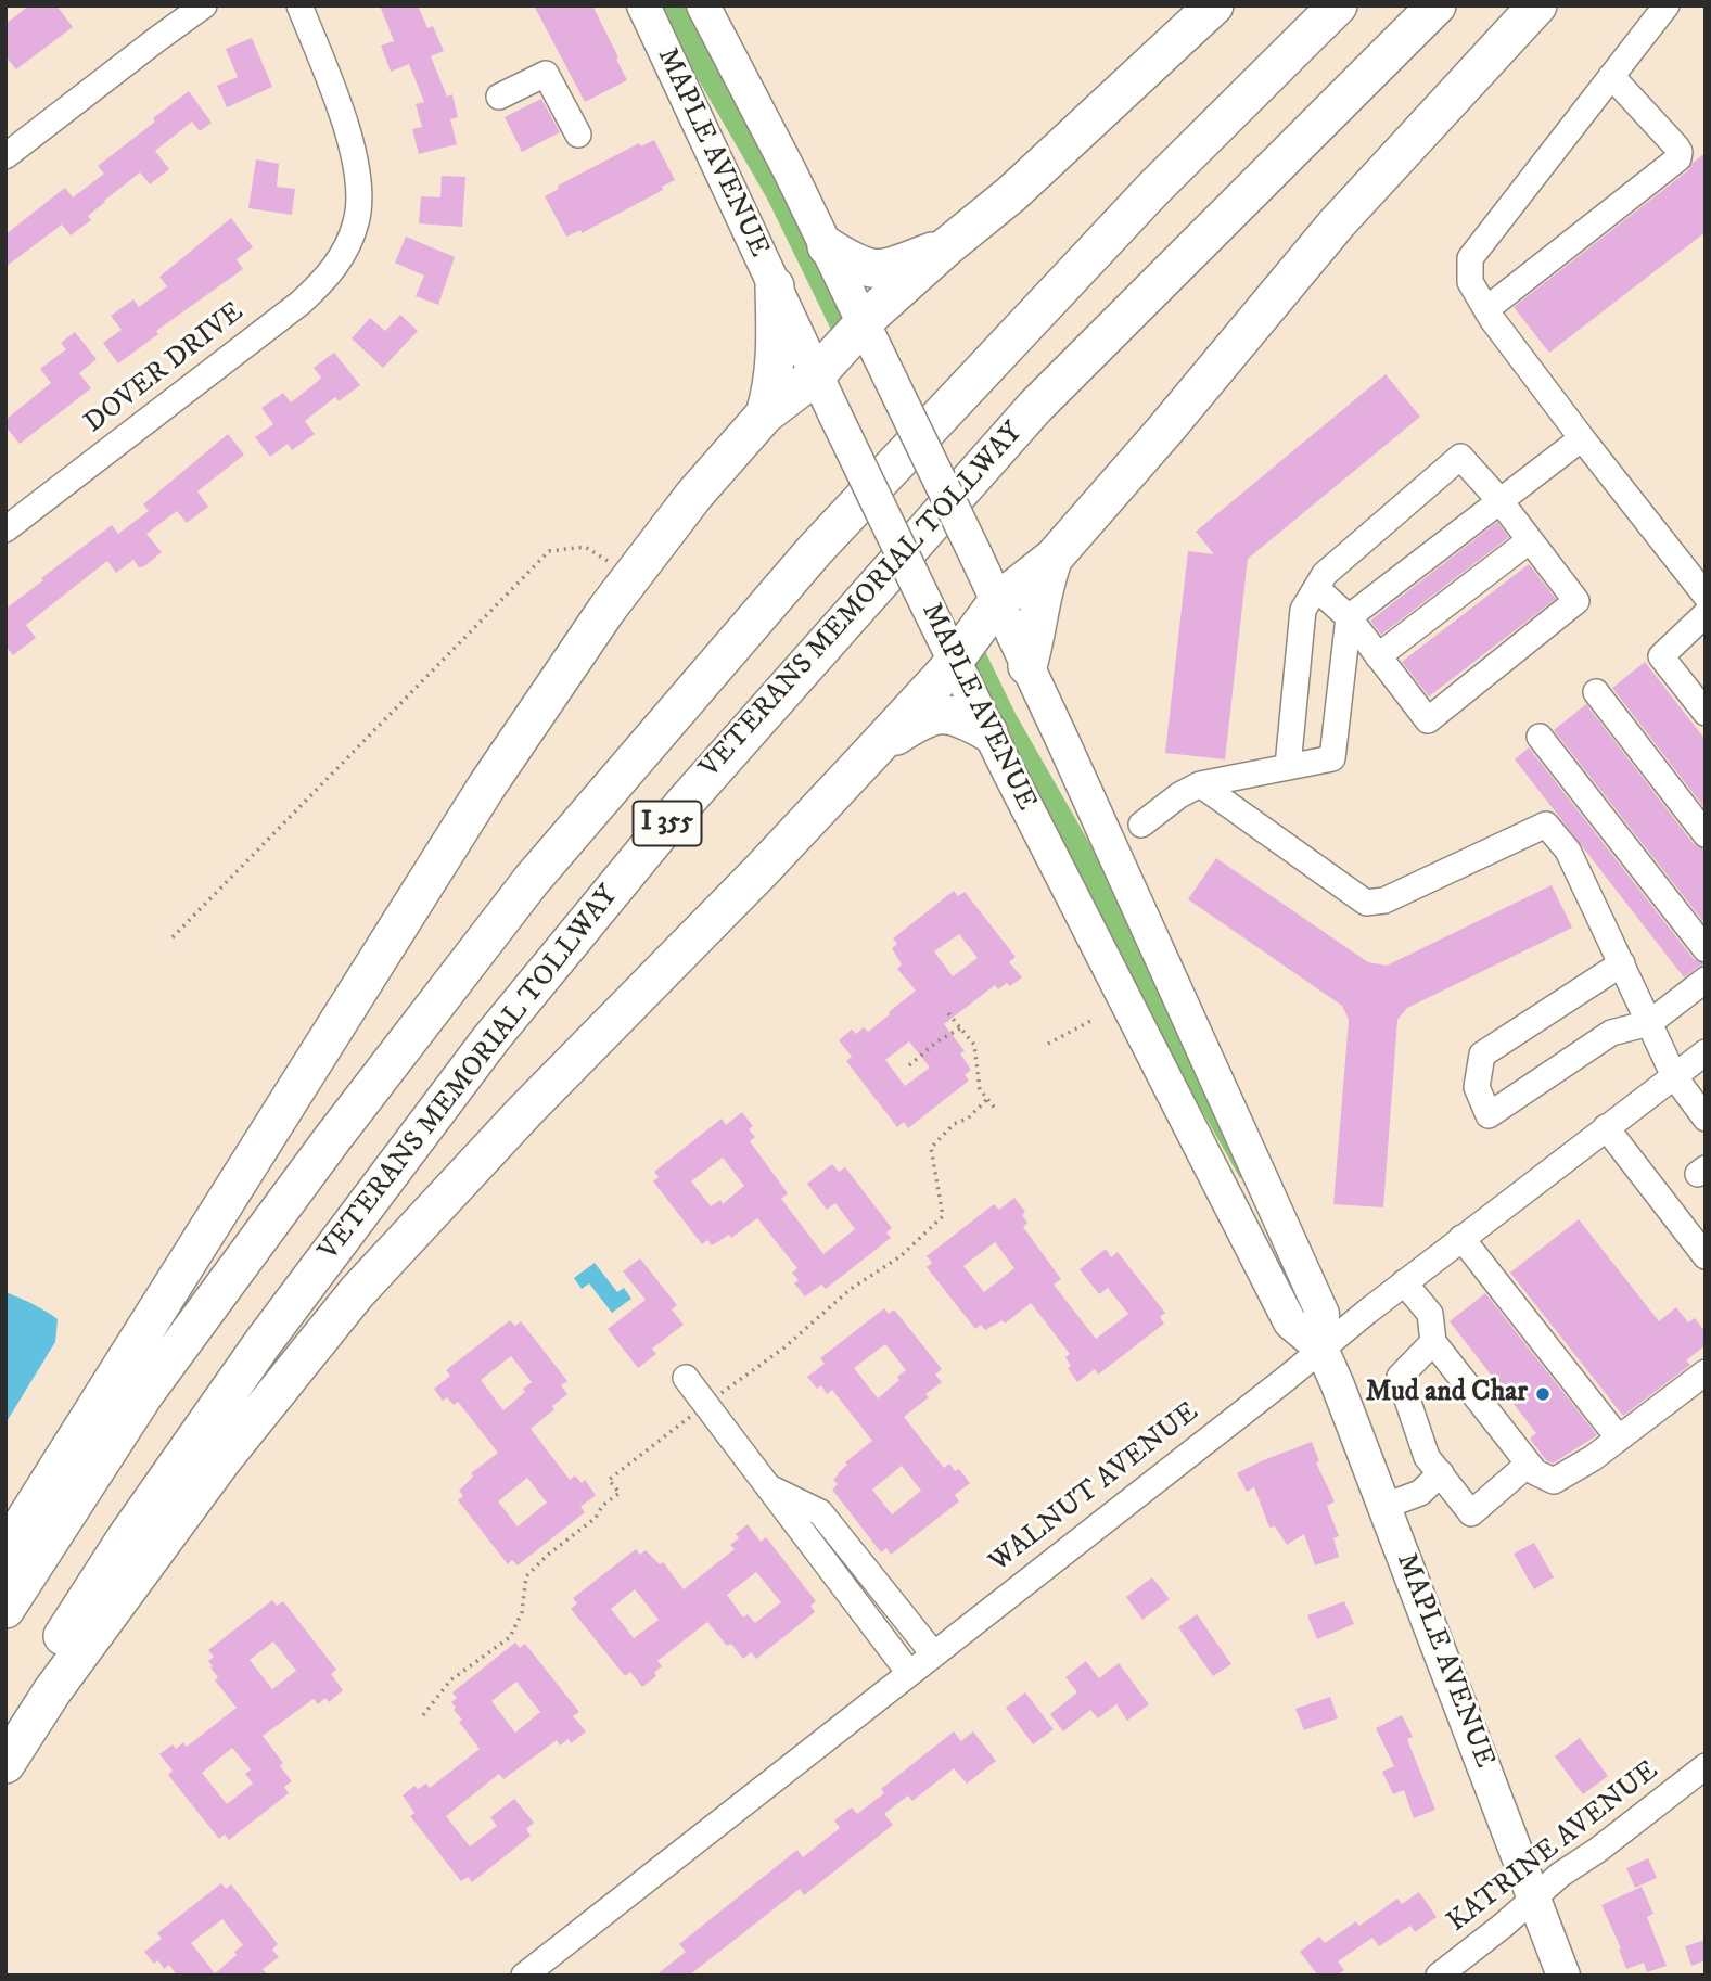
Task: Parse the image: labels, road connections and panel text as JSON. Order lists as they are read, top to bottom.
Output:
{
  "streets": {
    "highway": ["VETERANS MEMORIAL TOLLWAY", "I 355"],
    "main road": ["MAPLE AVENUE"],
    "street": ["DOVER DRIVE", "WALNUT AVENUE", "KATRINE AVENUE"]
  },
  "crossings": [
    ["MAPLE AVENUE", "WALNUT AVENUE"],
    ["MAPLE AVENUE", "KATRINE AVENUE"]
  ],
  "places": ["Mud and Char"]
}
